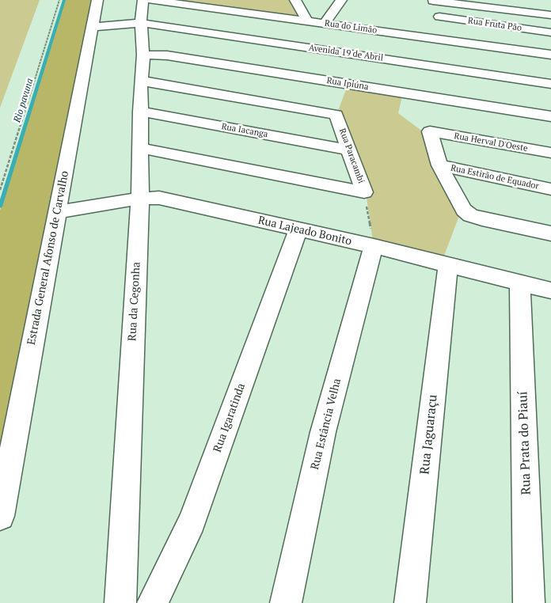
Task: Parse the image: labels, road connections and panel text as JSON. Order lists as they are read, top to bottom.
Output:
{
  "streets": {
    "street": [
      "Rua Fruta Pão",
      "Rua do Limão",
      "Avenida 19 de Abril",
      "Rua Ipiúna",
      "Rua Iacanga",
      "Rua Herval D'Oeste",
      "Rua Paracambi",
      "Rua Estirão de Equador",
      "Rua Lajeado Bonito",
      "Estrada General Afonso de Carvalho",
      "Rua da Cegonha",
      "Rua Igaratinda",
      "Rua Estância Velha",
      "Rua Jaguaraçu",
      "Rua Prata do Piauí"
    ]
  },
  "crossings": [
    ["Avenida 19 de Abril", "Estrada General Afonso de Carvalho"],
    ["Avenida 19 de Abril", "Rua da Cegonha"],
    ["Rua Ipiúna", "Rua da Cegonha"],
    ["Rua Iacanga", "Rua Paracambi"],
    ["Rua Iacanga", "Rua da Cegonha"],
    ["Rua Herval D'Oeste", "Rua Estirão de Equador"],
    ["Rua Paracambi", "Rua da Cegonha"],
    ["Rua Lajeado Bonito", "Estrada General Afonso de Carvalho"],
    ["Rua Lajeado Bonito", "Rua da Cegonha"],
    ["Rua Lajeado Bonito", "Rua Igaratinda"],
    ["Rua Lajeado Bonito", "Rua Estância Velha"],
    ["Rua Lajeado Bonito", "Rua Jaguaraçu"],
    ["Rua Lajeado Bonito", "Rua Prata do Piauí"]
  ],
  "water": ["Rio pavuna"]
}
